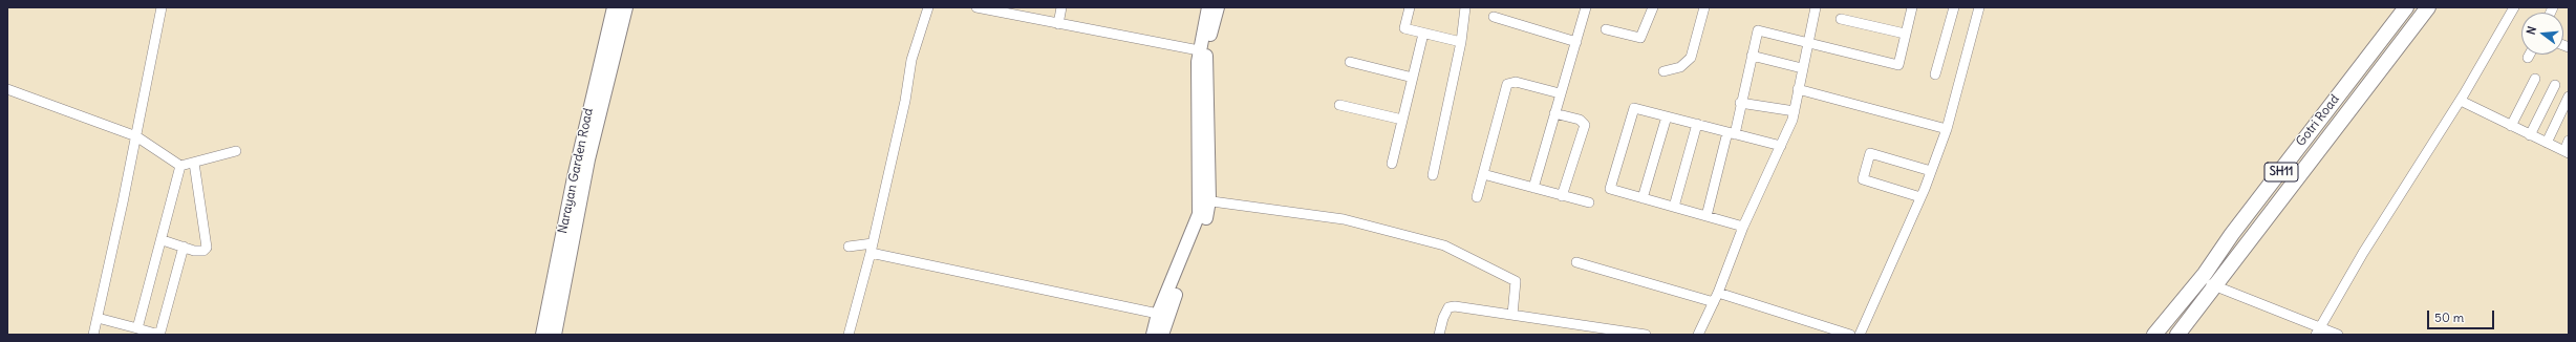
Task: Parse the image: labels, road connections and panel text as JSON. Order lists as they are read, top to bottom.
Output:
{
  "streets": {
    "main road": ["Gotri Road", "SH11"],
    "street": ["Narayan Garden Road"]
  },
  "scale_bar": "50 m",
  "north": "left"
}
